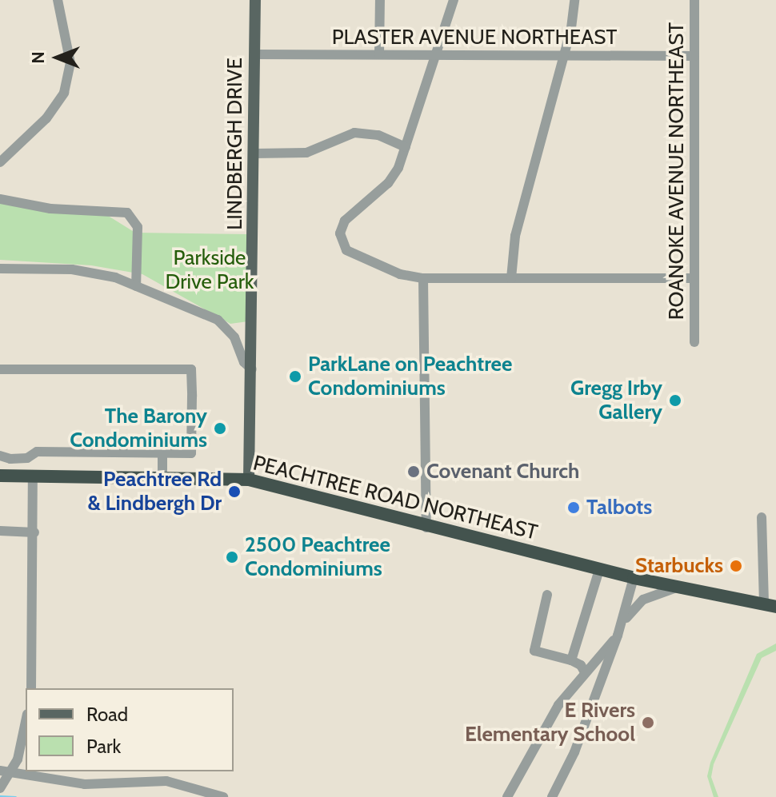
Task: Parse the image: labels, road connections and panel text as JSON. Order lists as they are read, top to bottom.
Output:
{
  "streets": {
    "highway": ["PEACHTREE ROAD NORTHEAST"],
    "main road": ["LINDBERGH DRIVE"],
    "street": ["PLASTER AVENUE NORTHEAST", "ROANOKE AVENUE NORTHEAST"]
  },
  "crossings": [
    ["PLASTER AVENUE NORTHEAST", "LINDBERGH DRIVE"],
    ["PLASTER AVENUE NORTHEAST", "ROANOKE AVENUE NORTHEAST"],
    ["LINDBERGH DRIVE", "PEACHTREE ROAD NORTHEAST"]
  ],
  "parks": ["Parkside Drive Park"],
  "places": [
    "ParkLane on Peachtree Condominiums",
    "Gregg Irby Gallery",
    "The Barony Condominiums",
    "Covenant Church",
    "Peachtree Rd & Lindbergh Dr",
    "Talbots",
    "2500 Peachtree Condominiums",
    "Starbucks",
    "E Rivers Elementary School"
  ],
  "legend": ["Road", "Park"],
  "north": "left"
}
